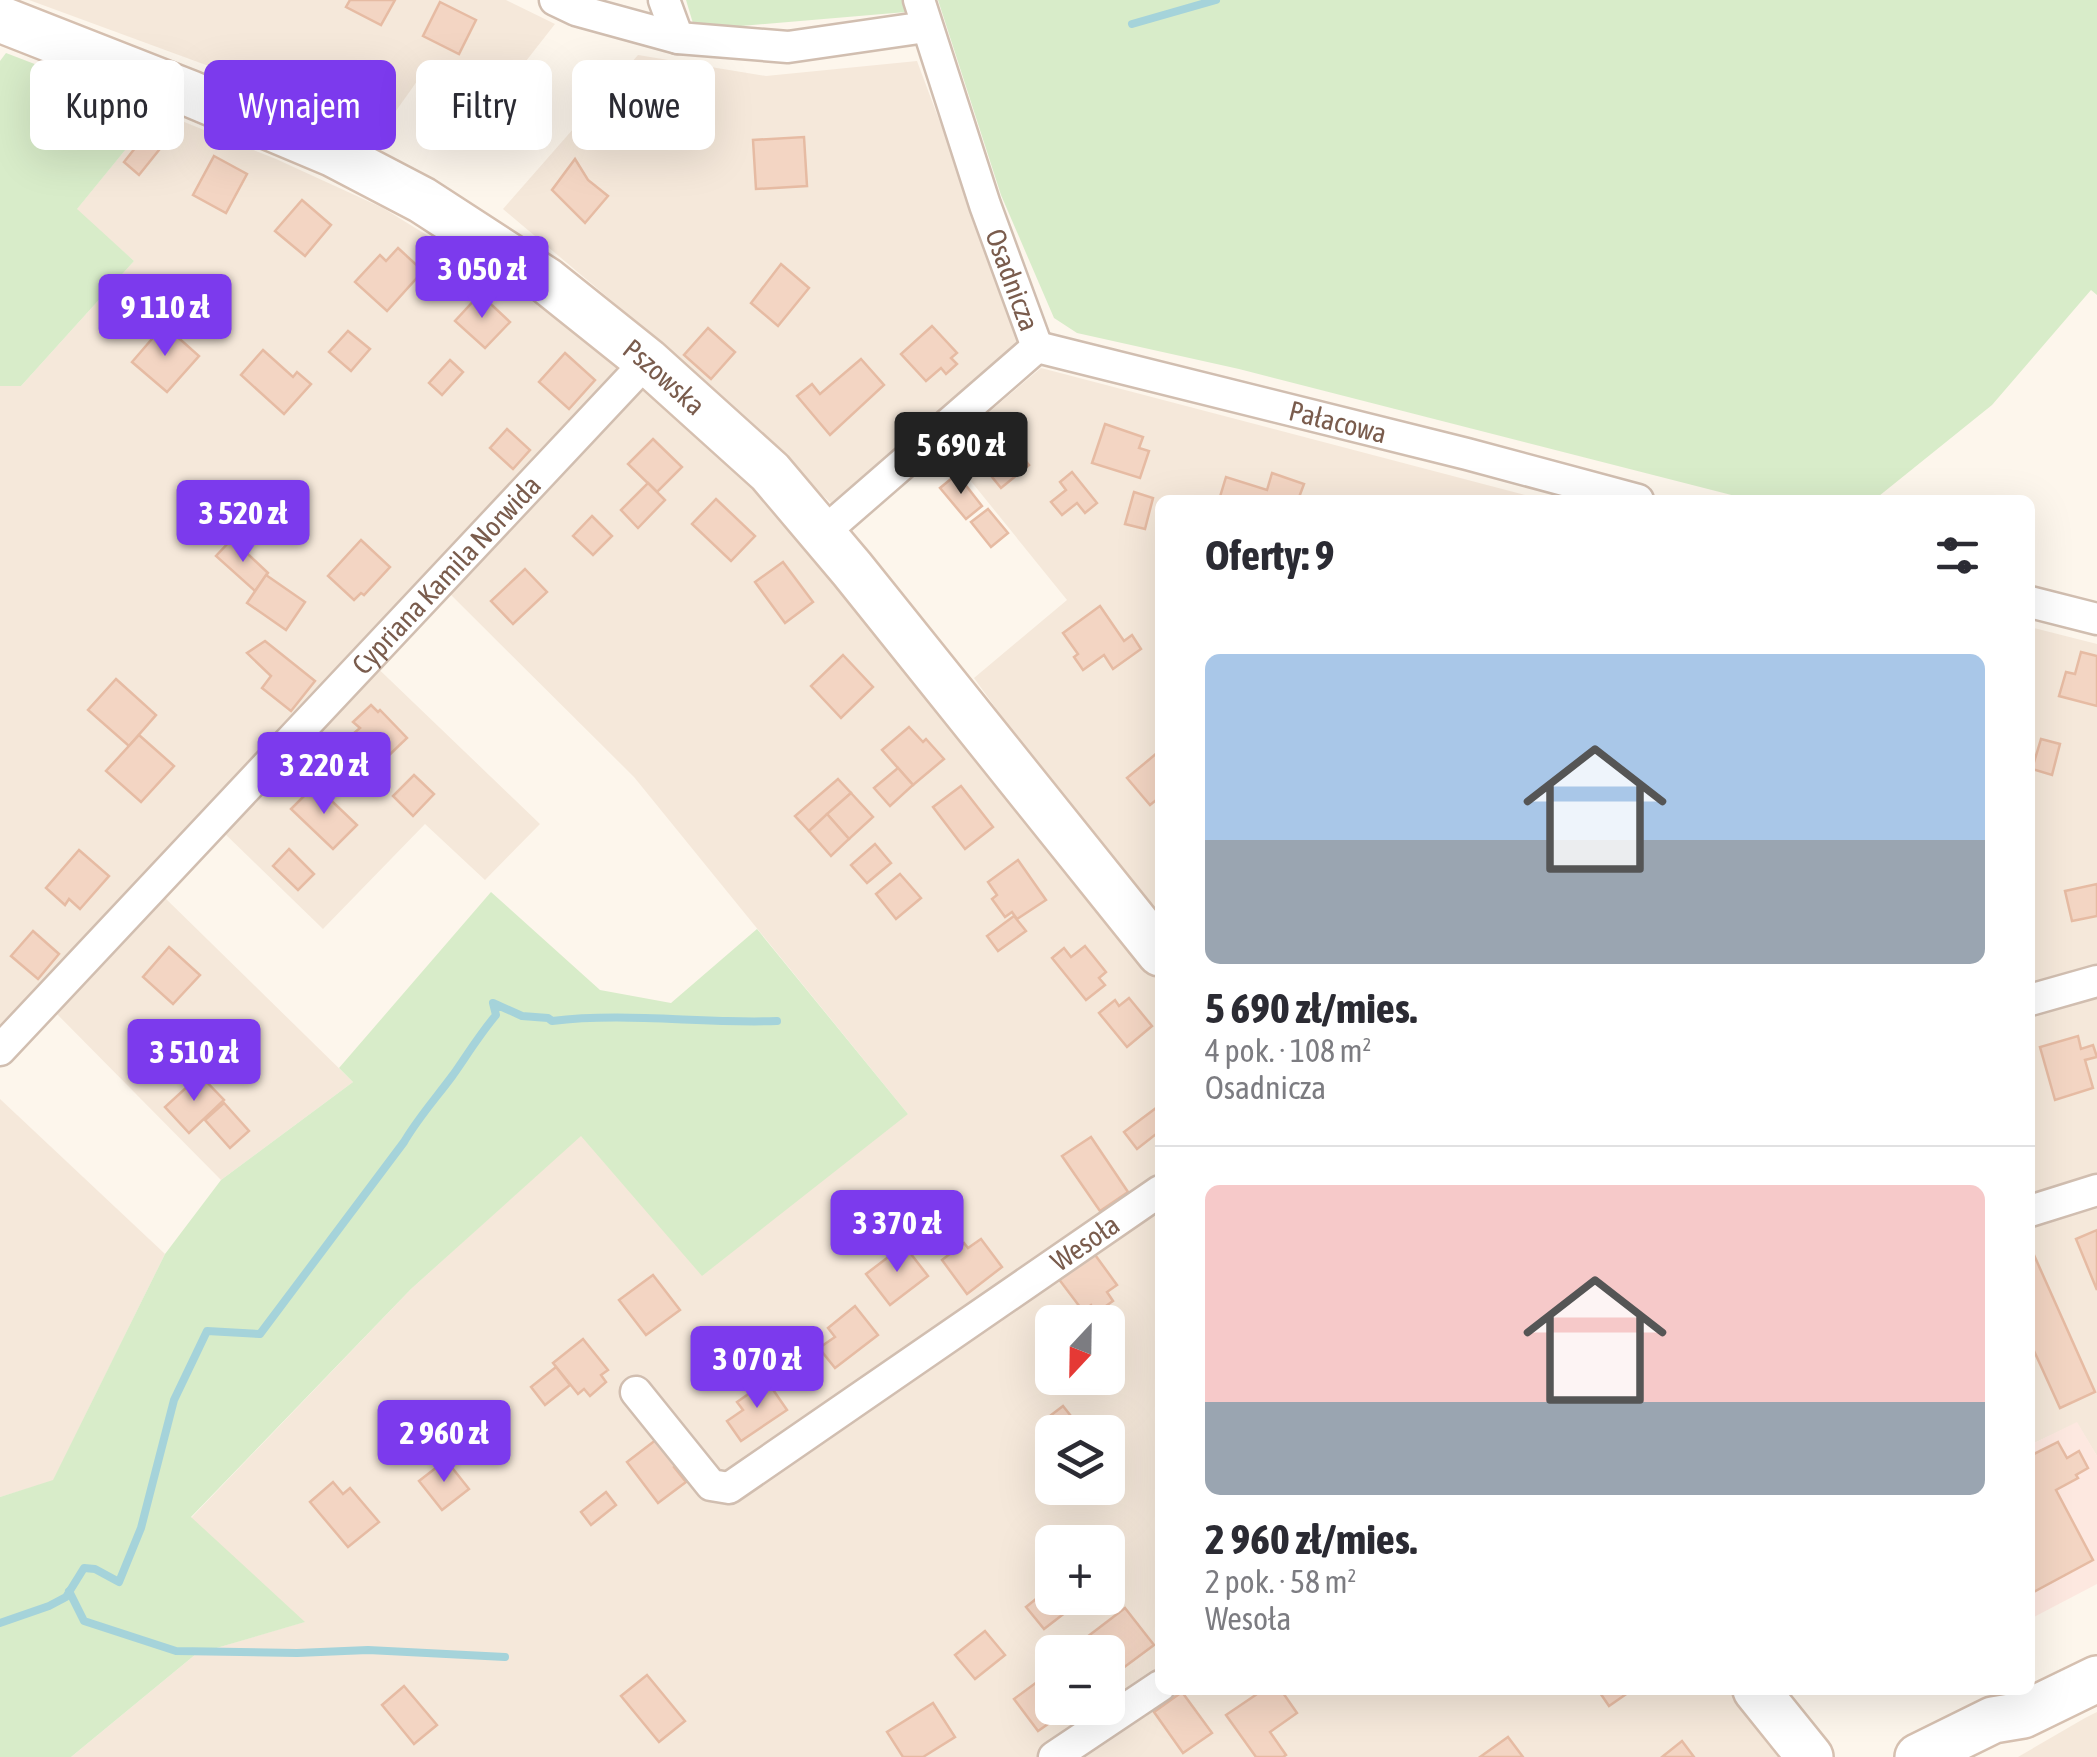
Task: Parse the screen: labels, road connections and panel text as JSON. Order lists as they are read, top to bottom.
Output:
{
  "streets": {
    "main road": ["Pszowska"],
    "street": [
      "Osadnicza",
      "Pałacowa",
      "Cypriana Kamila Norwida",
      "Wesoła"
    ]
  },
  "crossings": [
    ["Osadnicza", "Pszowska"],
    ["Osadnicza", "Pałacowa"],
    ["Pszowska", "Cypriana Kamila Norwida"]
  ],
  "north": "bottom",
  "page": {
    "chip": [
      "Kupno",
      "Wynajem",
      "Filtry",
      "Nowe"
    ],
    "price": [
      "3 050 zł",
      "9 110 zł",
      "5 690 zł",
      "3 520 zł",
      "3 220 zł",
      "3 510 zł",
      "3 370 zł",
      "3 070 zł",
      "2 960 zł"
    ],
    "heading": "Oferty: 9",
    "list": [
      {
        "name": "5 690 zł/mies.",
        "note": "4 pok. · 108 m² · Osadnicza"
      },
      {
        "name": "2 960 zł/mies.",
        "note": "2 pok. · 58 m² · Wesoła"
      }
    ],
    "map_buttons": ["+", "−"]
  }
}
